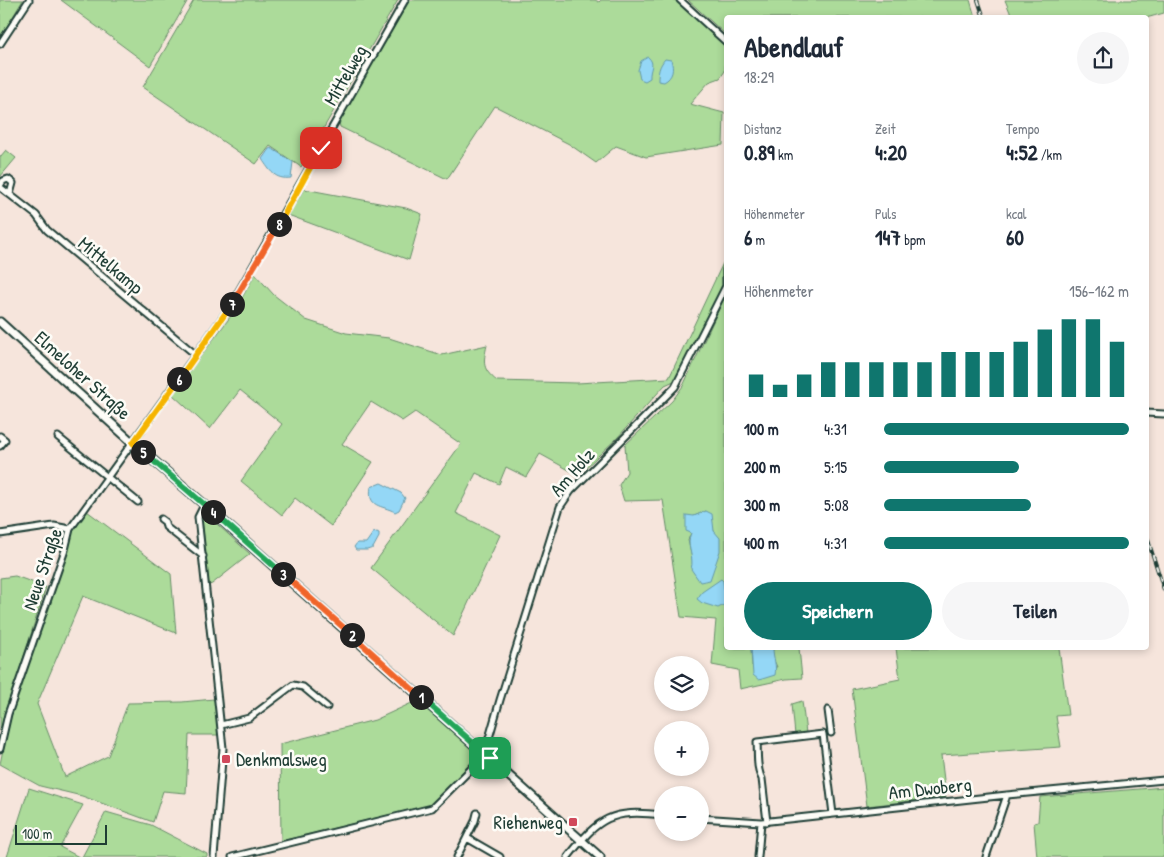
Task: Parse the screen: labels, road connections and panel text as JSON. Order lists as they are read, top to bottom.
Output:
{
  "streets": {
    "street": [
      "Mittelweg",
      "Mittelkamp",
      "Elmeloher Straße",
      "Am Holz",
      "Neue Straße",
      "Am Dwoberg"
    ]
  },
  "crossings": [
    ["Mittelweg", "Mittelkamp"],
    ["Mittelweg", "Elmeloher Straße"],
    ["Mittelweg", "Neue Straße"],
    ["Elmeloher Straße", "Am Holz"],
    ["Elmeloher Straße", "Neue Straße"]
  ],
  "places": {
    "transit": ["Denkmalsweg", "Riehenweg"]
  },
  "scale_bar": "100 m",
  "page": {
    "heading": ["Abendlauf", "18:29"],
    "stats": [
      ["Distanz", "0.89 km"],
      ["Zeit", "4:20"],
      ["Tempo", "4:52 /km"],
      ["Höhenmeter", "6 m"],
      ["Puls", "147 bpm"],
      ["kcal", "60"]
    ],
    "pins": [
      "8",
      "7",
      "6",
      "5",
      "4",
      "3",
      "2",
      "1"
    ],
    "chart": ["Höhenmeter", "156–162 m"],
    "list": [
      {
        "name": "100 m",
        "note": "4:31"
      },
      {
        "name": "200 m",
        "note": "5:15"
      },
      {
        "name": "300 m",
        "note": "5:08"
      },
      {
        "name": "400 m",
        "note": "4:31"
      }
    ],
    "buttons": ["Speichern", "Teilen"],
    "map_buttons": ["+", "−"],
    "scale": "100 m"
  }
}
